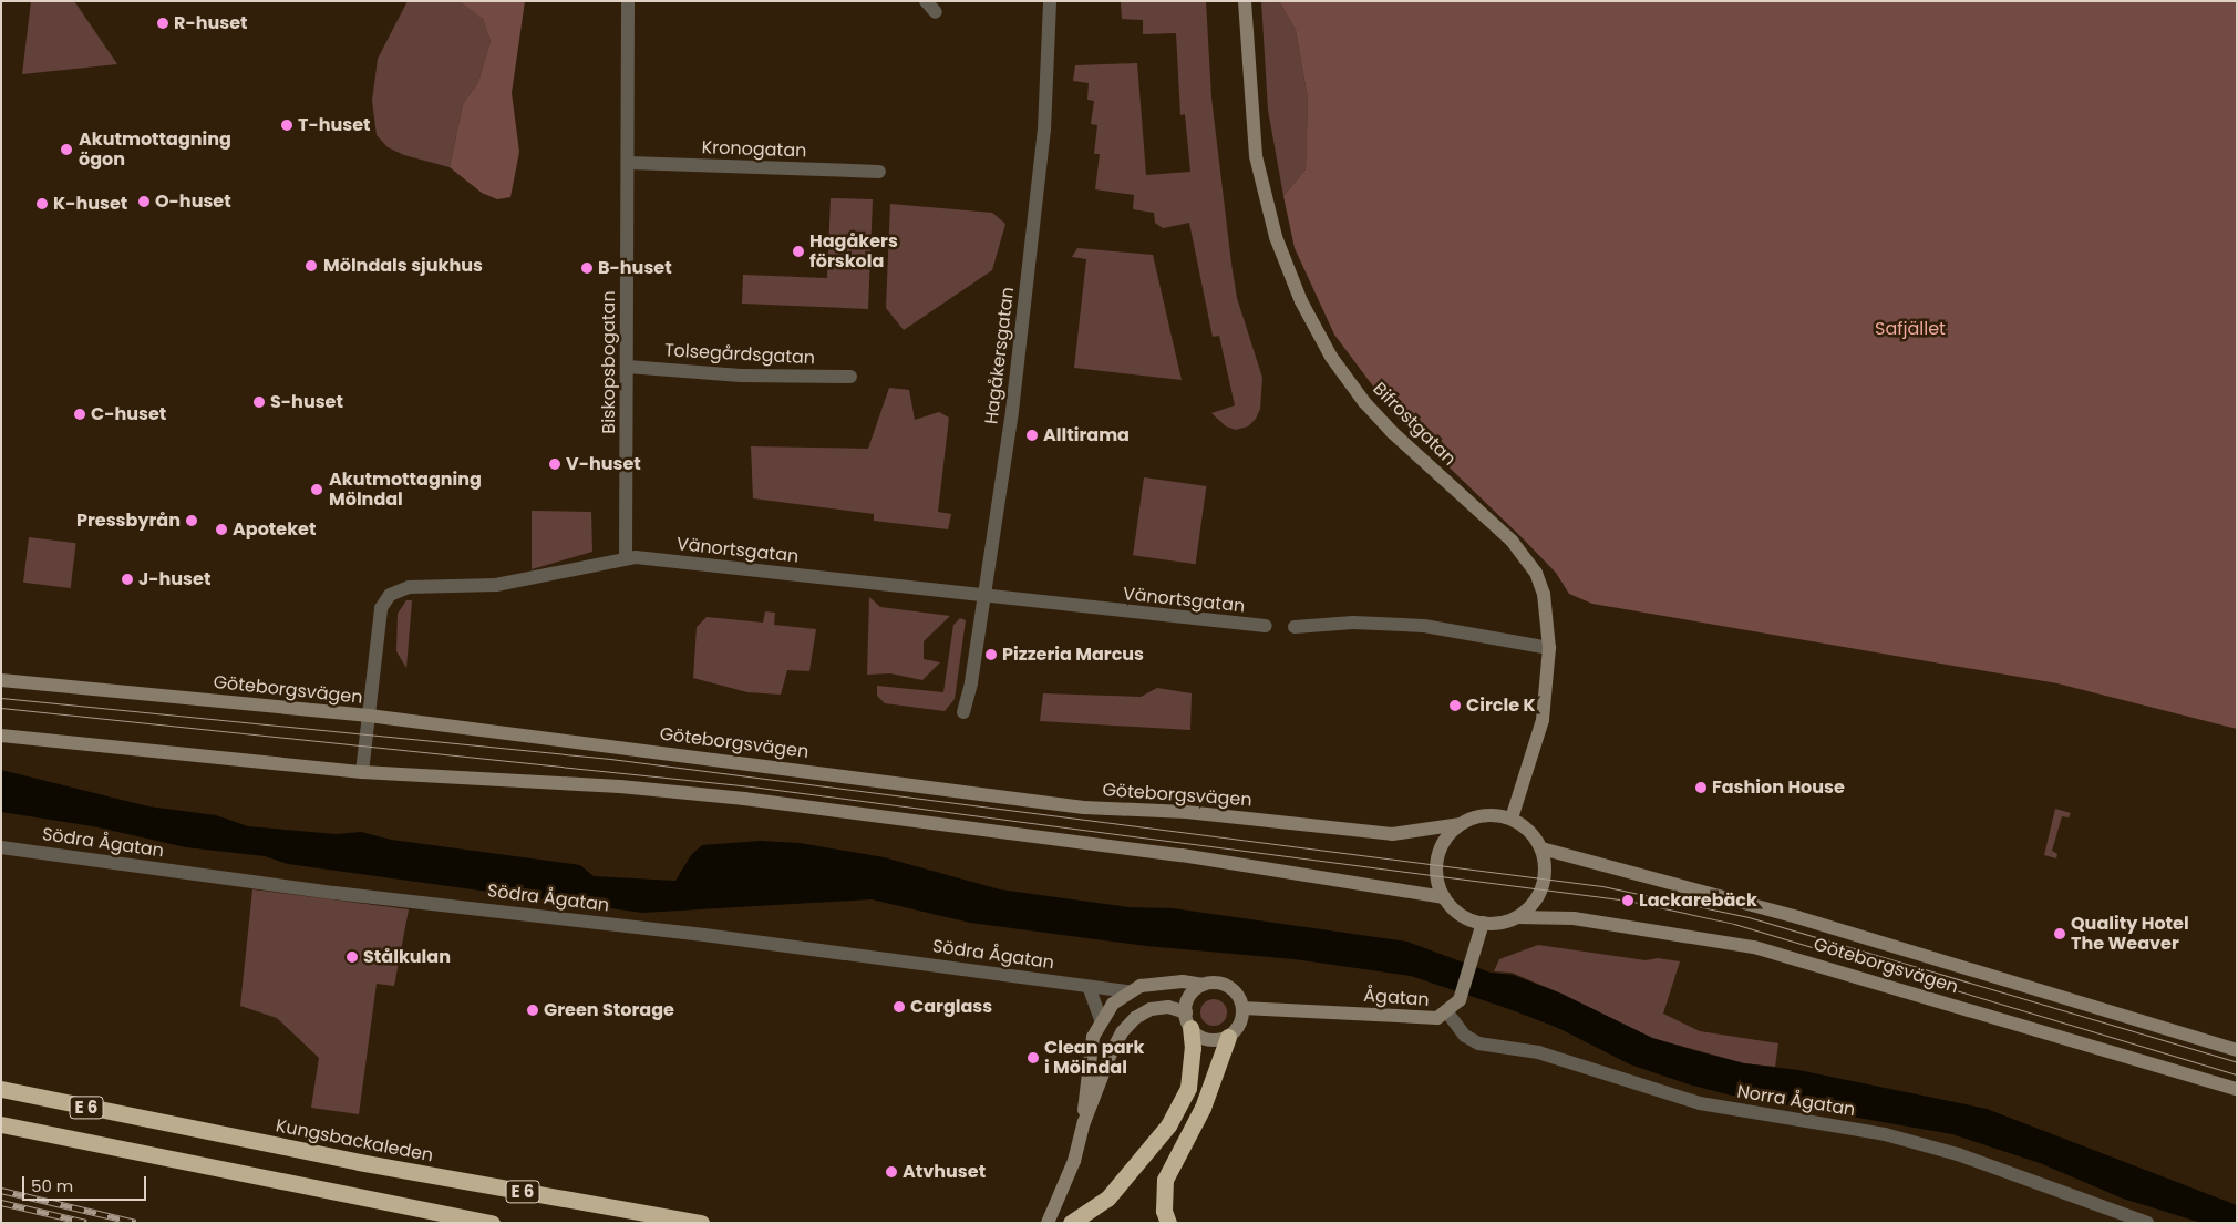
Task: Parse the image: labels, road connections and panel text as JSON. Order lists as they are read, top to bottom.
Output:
{
  "streets": {
    "highway": ["E 6", "Kungsbackaleden"],
    "main road": ["Bifrostgatan", "Göteborgsvägen", "Ågatan"],
    "street": [
      "Kronogatan",
      "Tolsegårdsgatan",
      "Hagåkersgatan",
      "Biskopsbogatan",
      "Vänortsgatan",
      "Södra Ågatan",
      "Norra Ågatan"
    ]
  },
  "crossings": [
    ["Kronogatan", "Biskopsbogatan"],
    ["Tolsegårdsgatan", "Biskopsbogatan"],
    ["Hagåkersgatan", "Vänortsgatan"],
    ["Biskopsbogatan", "Vänortsgatan"],
    ["Bifrostgatan", "Göteborgsvägen"],
    ["Bifrostgatan", "Ågatan"],
    ["Vänortsgatan", "Göteborgsvägen"],
    ["Göteborgsvägen", "Ågatan"],
    ["Ågatan", "Norra Ågatan"]
  ],
  "parks": ["Safjället"],
  "places": [
    "R-huset",
    "T-huset",
    "Akutmottagning ögon",
    "O-huset",
    "K-huset",
    "Hagåkers förskola",
    "Mölndals sjukhus",
    "B-huset",
    "S-huset",
    "C-huset",
    "Alltirama",
    "V-huset",
    "Akutmottagning Mölndal",
    "Pressbyrån",
    "Apoteket",
    "J-huset",
    "Pizzeria Marcus",
    "Circle K",
    "Fashion House",
    "Lackarebäck",
    "Quality Hotel The Weaver",
    "Stålkulan",
    "Carglass",
    "Green Storage",
    "Clean park i Mölndal",
    "Atvhuset"
  ],
  "scale_bar": "50 m"
}
